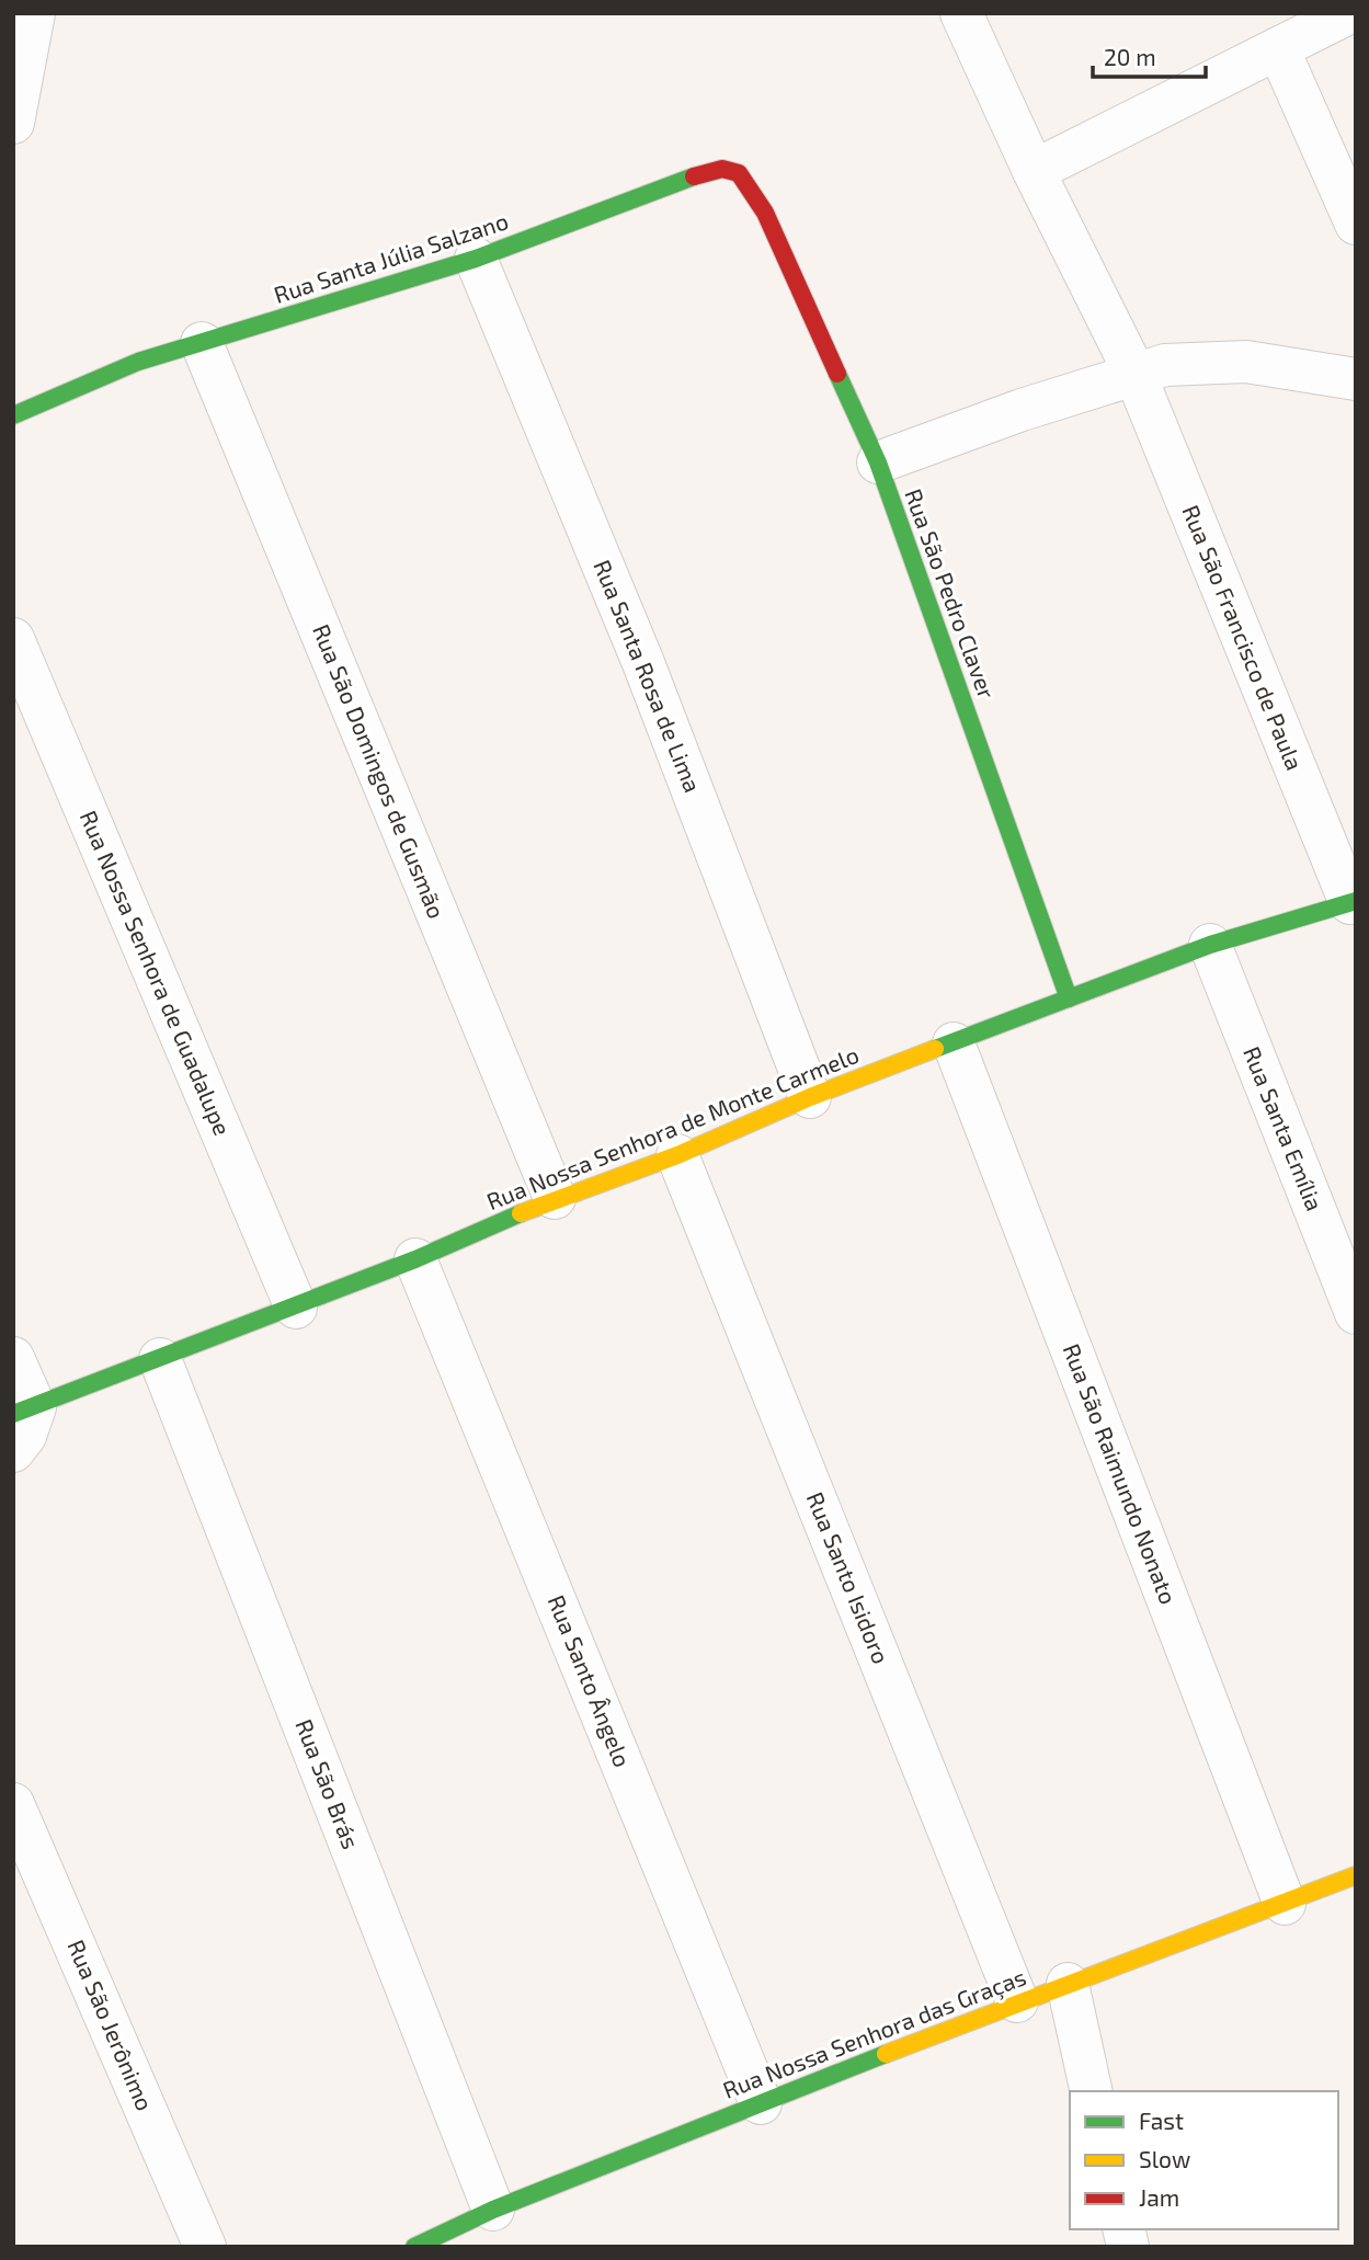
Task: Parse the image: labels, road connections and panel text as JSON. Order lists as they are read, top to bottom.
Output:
{
  "streets": {
    "street": [
      "Rua Santa Júlia Salzano",
      "Rua São Pedro Claver",
      "Rua São Francisco de Paula",
      "Rua Santa Rosa de Lima",
      "Rua São Domingos de Gusmão",
      "Rua Nossa Senhora de Guadalupe",
      "Rua Nossa Senhora de Monte Carmelo",
      "Rua Santa Emília",
      "Rua São Raimundo Nonato",
      "Rua Santo Isidoro",
      "Rua Santo Ângelo",
      "Rua São Brás",
      "Rua São Jerônimo",
      "Rua Nossa Senhora das Graças"
    ]
  },
  "crossings": [
    ["Rua Santa Júlia Salzano", "Rua São Pedro Claver"],
    ["Rua Santa Júlia Salzano", "Rua Santa Rosa de Lima"],
    ["Rua Santa Júlia Salzano", "Rua São Domingos de Gusmão"],
    ["Rua São Pedro Claver", "Rua Nossa Senhora de Monte Carmelo"],
    ["Rua São Francisco de Paula", "Rua Nossa Senhora de Monte Carmelo"],
    ["Rua Santa Rosa de Lima", "Rua Nossa Senhora de Monte Carmelo"],
    ["Rua São Domingos de Gusmão", "Rua Nossa Senhora de Monte Carmelo"],
    ["Rua Nossa Senhora de Guadalupe", "Rua Nossa Senhora de Monte Carmelo"],
    ["Rua Nossa Senhora de Monte Carmelo", "Rua Santa Emília"],
    ["Rua Nossa Senhora de Monte Carmelo", "Rua São Raimundo Nonato"],
    ["Rua Nossa Senhora de Monte Carmelo", "Rua Santo Isidoro"],
    ["Rua Nossa Senhora de Monte Carmelo", "Rua Santo Ângelo"],
    ["Rua Nossa Senhora de Monte Carmelo", "Rua São Brás"],
    ["Rua São Raimundo Nonato", "Rua Nossa Senhora das Graças"],
    ["Rua Santo Isidoro", "Rua Nossa Senhora das Graças"],
    ["Rua Santo Ângelo", "Rua Nossa Senhora das Graças"],
    ["Rua São Brás", "Rua Nossa Senhora das Graças"]
  ],
  "legend": ["Fast", "Slow", "Jam"],
  "scale_bar": "20 m"
}
